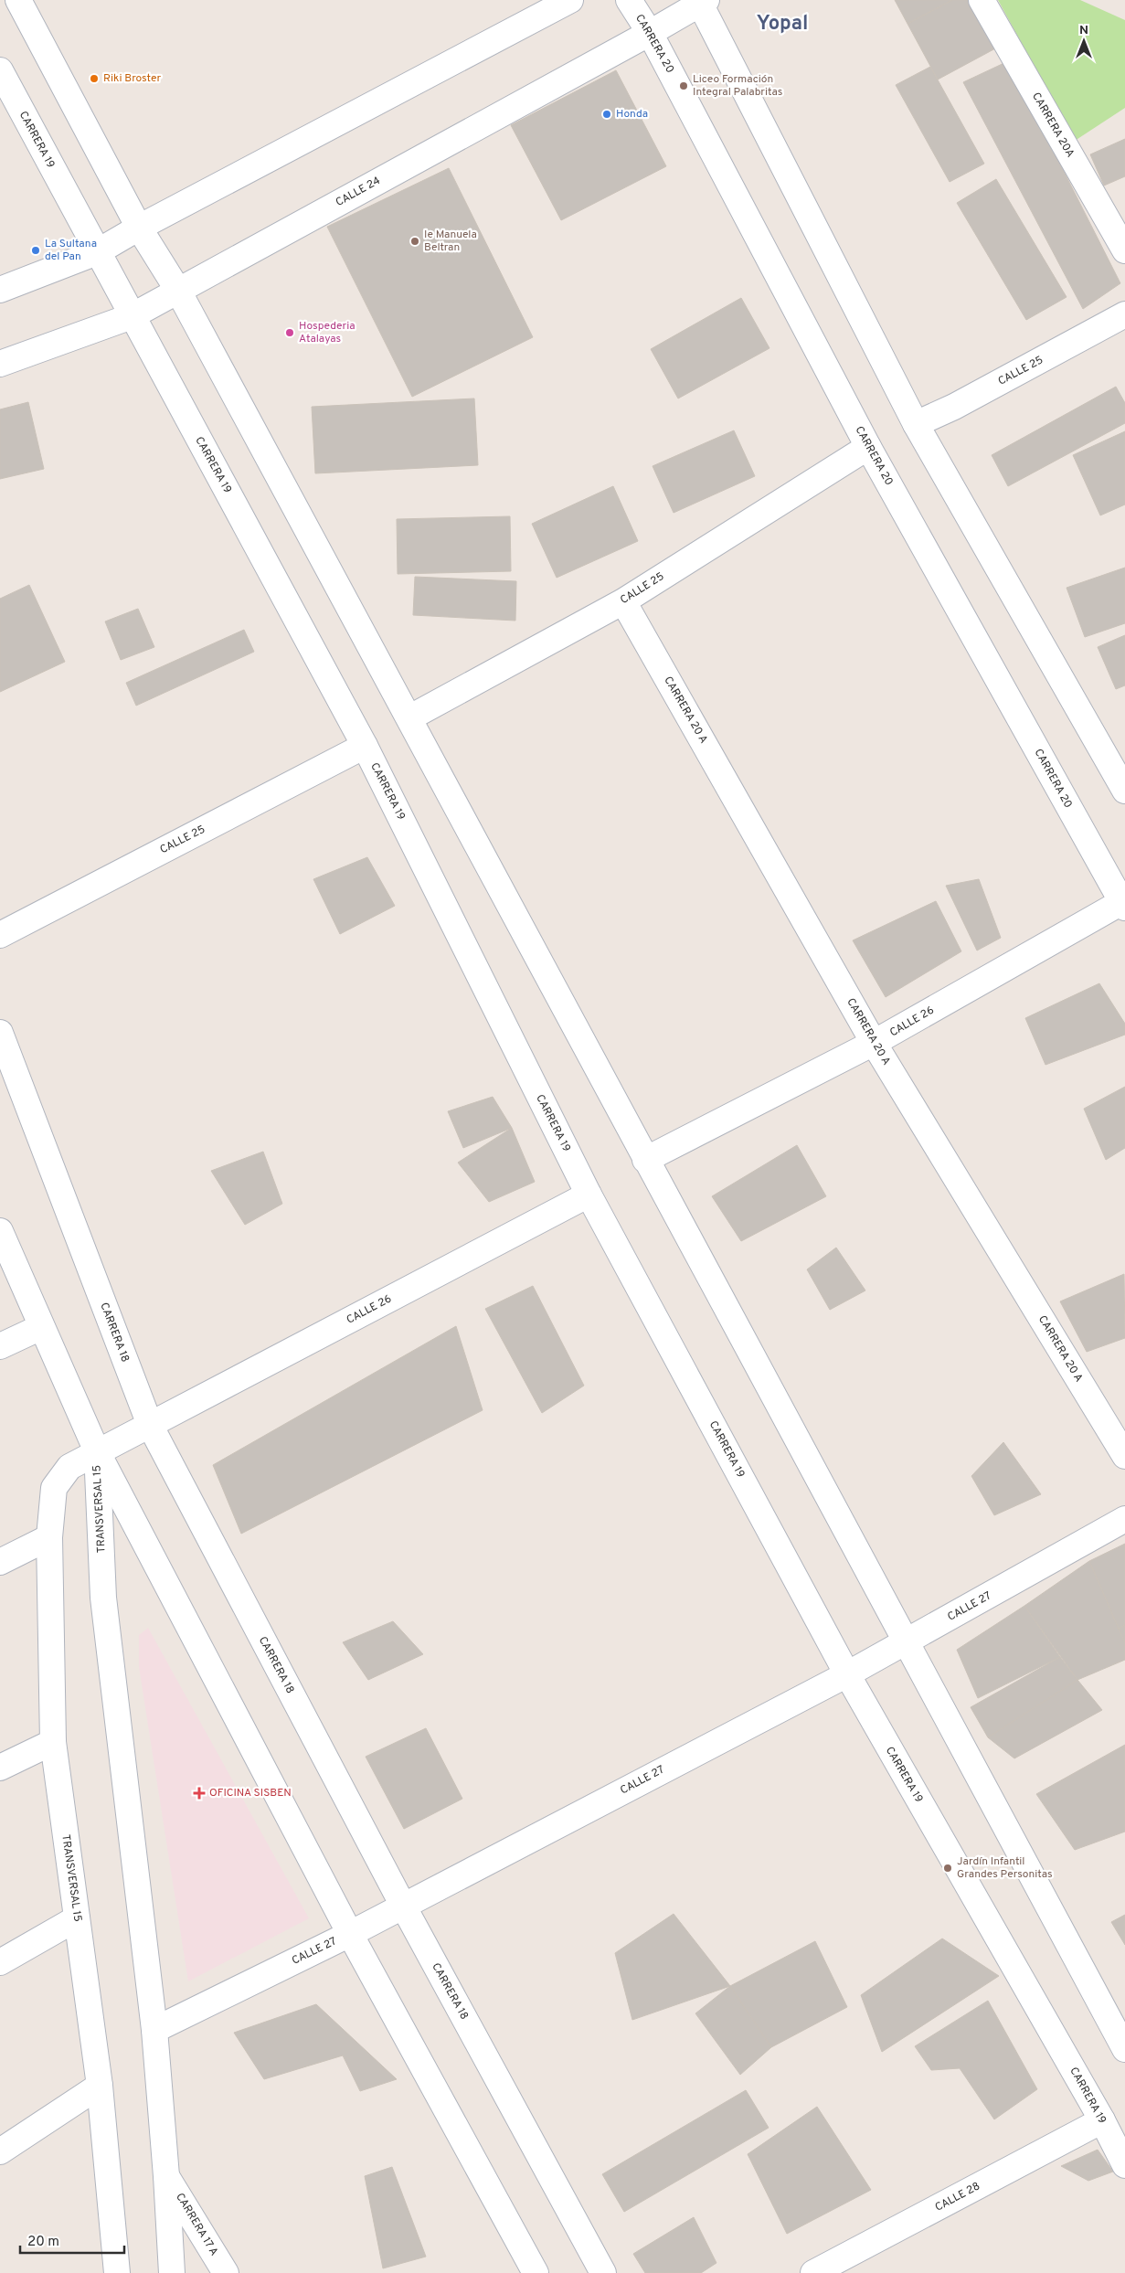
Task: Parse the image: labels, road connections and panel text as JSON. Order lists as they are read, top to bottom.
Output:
{
  "streets": {
    "street": [
      "CARRERA 20",
      "CARRERA 20A",
      "CARRERA 19",
      "CALLE 24",
      "CALLE 25",
      "CARRERA 20 A",
      "CALLE 26",
      "CARRERA 18",
      "TRANSVERSAL 15",
      "CALLE 27",
      "CALLE 28",
      "CARRERA 17 A"
    ]
  },
  "crossings": [
    ["CARRERA 20", "CALLE 24"],
    ["CARRERA 20", "CALLE 25"],
    ["CARRERA 20", "CALLE 26"],
    ["CARRERA 19", "CALLE 24"],
    ["CARRERA 19", "CALLE 25"],
    ["CARRERA 19", "CALLE 26"],
    ["CARRERA 19", "CALLE 27"],
    ["CARRERA 19", "CALLE 28"],
    ["CALLE 25", "CARRERA 20 A"],
    ["CARRERA 20 A", "CALLE 26"],
    ["CALLE 26", "CARRERA 18"],
    ["CALLE 26", "TRANSVERSAL 15"],
    ["CARRERA 18", "CALLE 27"],
    ["TRANSVERSAL 15", "CALLE 27"],
    ["TRANSVERSAL 15", "CARRERA 17 A"]
  ],
  "districts": ["Yopal"],
  "places": {
    "other": [
      "Riki Broster",
      "Liceo Formación Integral Palabritas",
      "Honda",
      "Ie Manuela Beltran",
      "La Sultana del Pan",
      "Hospederia Atalayas",
      "Jardín Infantil Grandes Personitas"
    ],
    "health": ["OFICINA SISBEN"]
  },
  "scale_bar": "20 m",
  "north": "top"
}
